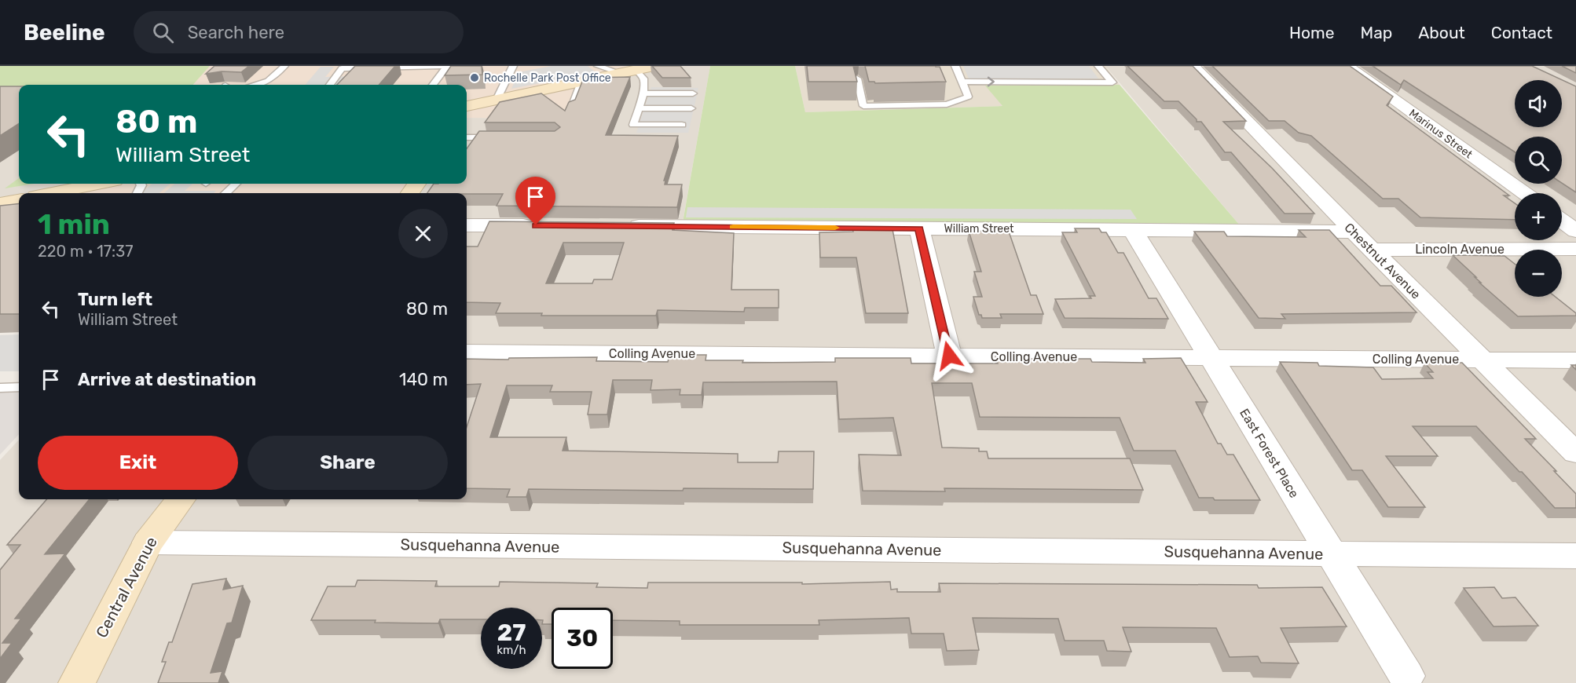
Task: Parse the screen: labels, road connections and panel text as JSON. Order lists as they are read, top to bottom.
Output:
{
  "streets": {
    "street": [
      "Marinus Street",
      "William Street",
      "Lincoln Avenue",
      "Chestnut Avenue",
      "Colling Avenue",
      "East Forest Place",
      "Susquehanna Avenue",
      "Central Avenue"
    ]
  },
  "crossings": [
    ["William Street", "Chestnut Avenue"],
    ["William Street", "East Forest Place"],
    ["Lincoln Avenue", "Chestnut Avenue"],
    ["Chestnut Avenue", "Colling Avenue"],
    ["Colling Avenue", "East Forest Place"],
    ["East Forest Place", "Susquehanna Avenue"],
    ["Susquehanna Avenue", "Central Avenue"]
  ],
  "places": ["Rochelle Park Post Office"],
  "page": {
    "header": "Beeline",
    "search": "Search here",
    "nav": [
      "Home",
      "Map",
      "About",
      "Contact"
    ],
    "map_buttons": ["+", "−"],
    "turn": ["80 m", "William Street"],
    "heading": ["1 min", "220 m · 17:37"],
    "list": [
      {
        "name": "Turn left",
        "note": "William Street",
        "value": "80 m"
      },
      {
        "name": "Arrive at destination",
        "value": "140 m"
      }
    ],
    "buttons": ["Exit", "Share"],
    "speed": "27 km/h",
    "limit": "30"
  }
}
